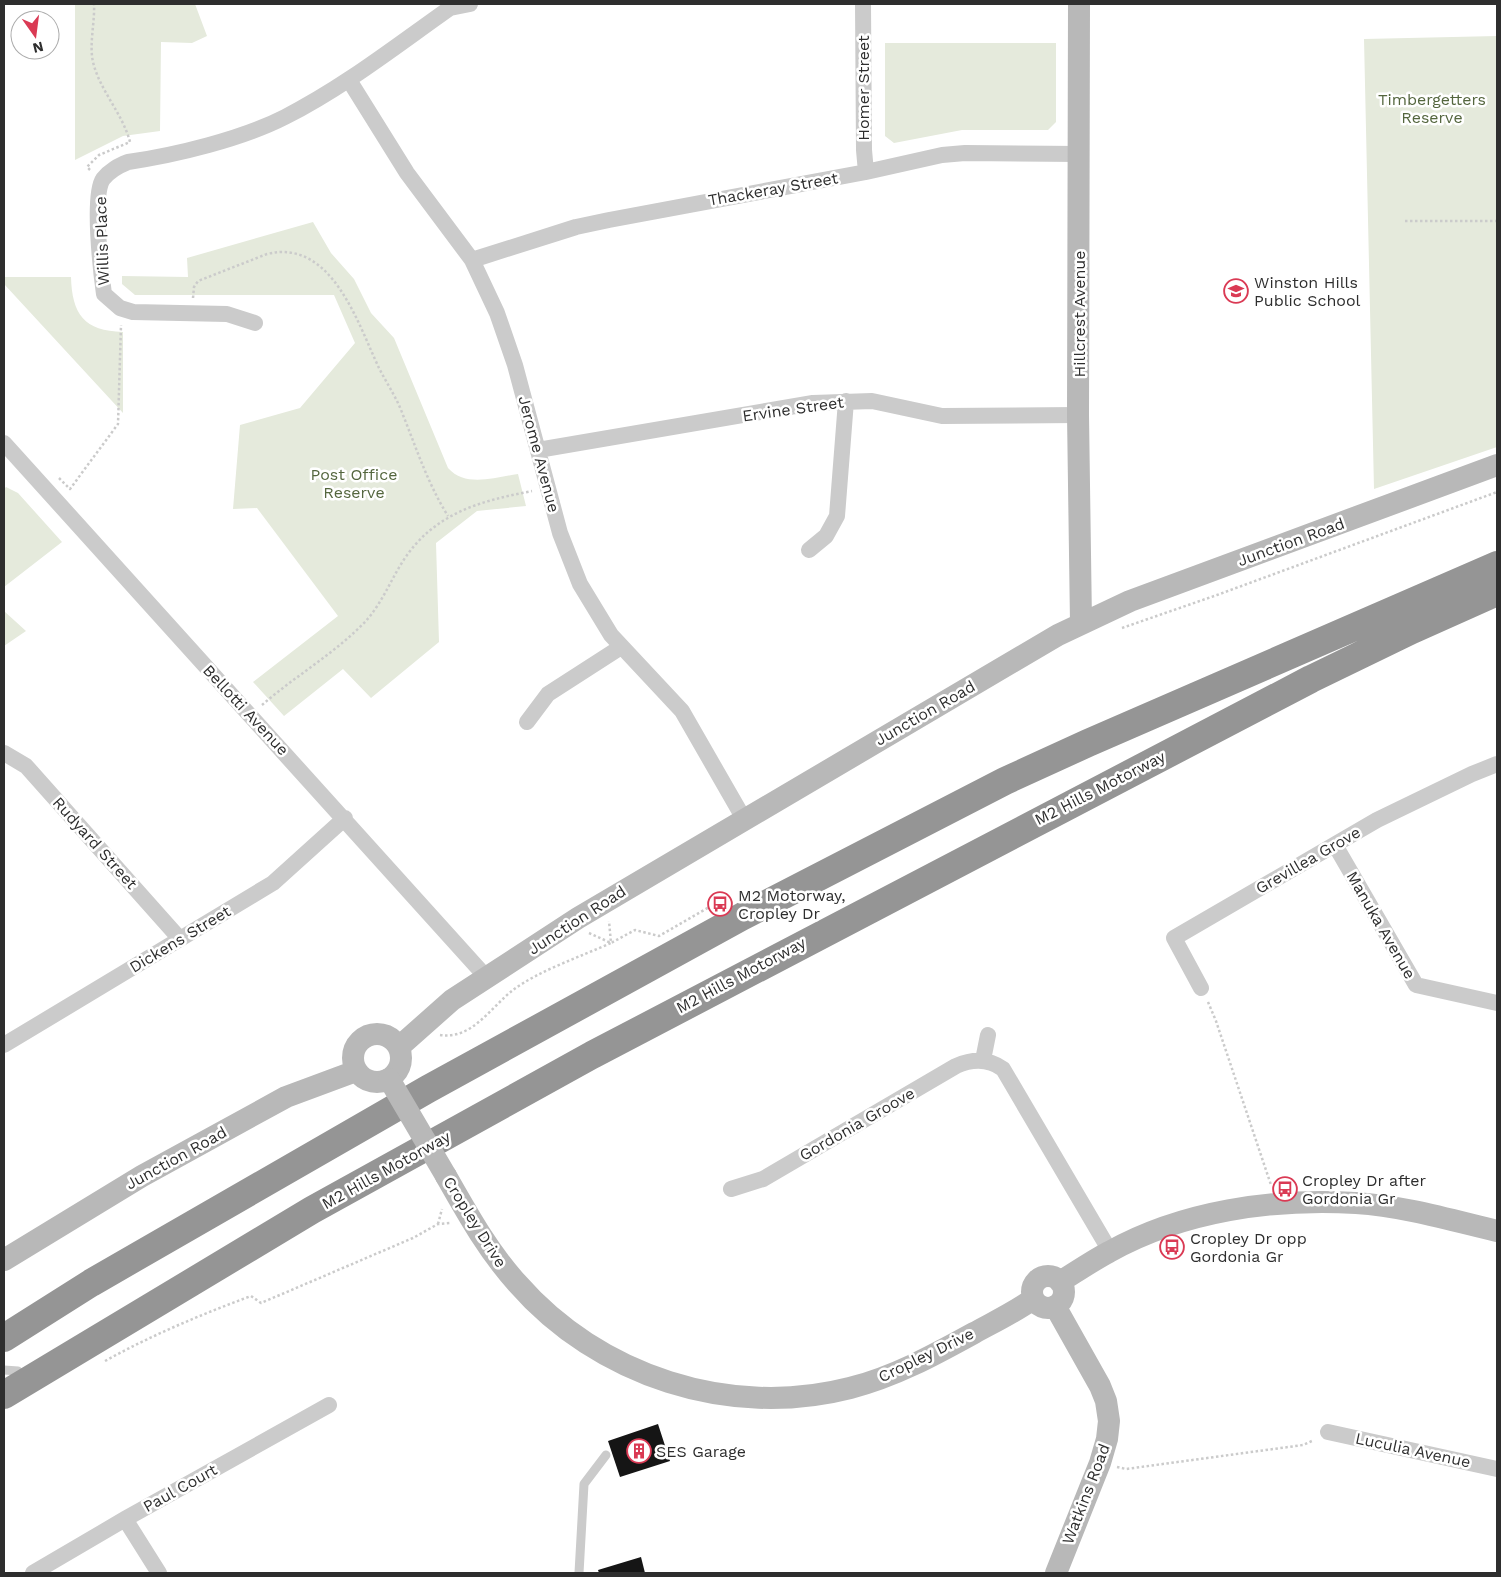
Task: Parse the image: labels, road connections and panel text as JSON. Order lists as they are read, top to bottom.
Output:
{
  "streets": {
    "highway": ["M2 Hills Motorway"],
    "street": [
      "Homer Street",
      "Thackeray Street",
      "Willis Place",
      "Hillcrest Avenue",
      "Ervine Street",
      "Jerome Avenue",
      "Junction Road",
      "Bellotti Avenue",
      "Rudyard Street",
      "Grevillea Grove",
      "Manuka Avenue",
      "Dickens Street",
      "Gordonia Groove",
      "Cropley Drive",
      "Luculia Avenue",
      "Paul Court",
      "Watkins Road"
    ]
  },
  "crossings": [
    ["Homer Street", "Thackeray Street"],
    ["Thackeray Street", "Hillcrest Avenue"],
    ["Thackeray Street", "Jerome Avenue"],
    ["Willis Place", "Jerome Avenue"],
    ["Hillcrest Avenue", "Ervine Street"],
    ["Hillcrest Avenue", "Junction Road"],
    ["Ervine Street", "Jerome Avenue"],
    ["Jerome Avenue", "Junction Road"],
    ["Junction Road", "Bellotti Avenue"],
    ["Junction Road", "Cropley Drive"],
    ["Bellotti Avenue", "Dickens Street"],
    ["Rudyard Street", "Dickens Street"],
    ["Grevillea Grove", "Manuka Avenue"],
    ["Cropley Drive", "Watkins Road"]
  ],
  "parks": ["Timbergetters Reserve", "Post Office Reserve"],
  "places": {
    "school or university": ["Winston Hills Public School"],
    "bus stop": ["M2 Motorway, Cropley Dr", "Cropley Dr after Gordonia Gr", "Cropley Dr opp Gordonia Gr"],
    "building": ["SES Garage"]
  },
  "north": "bottom"
}
